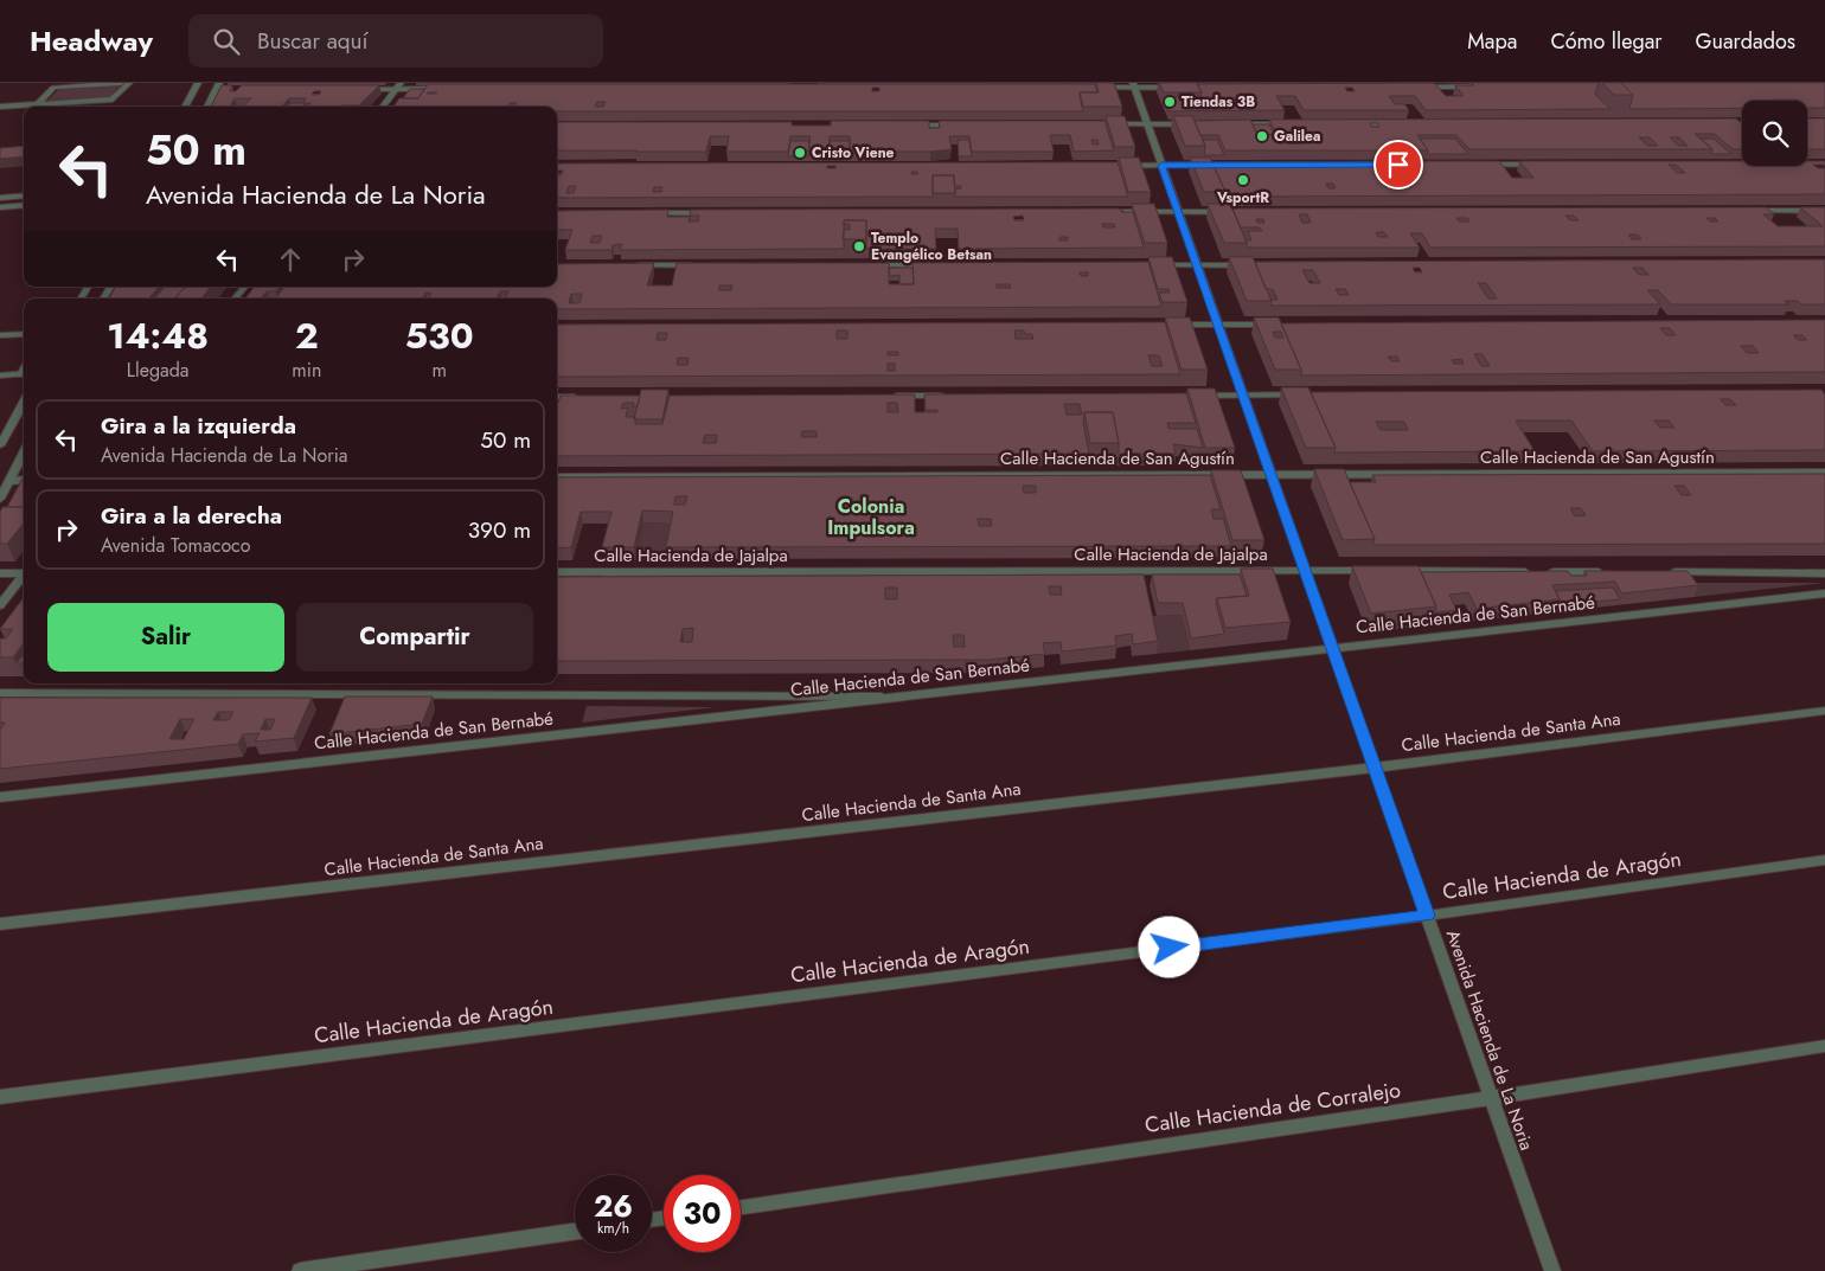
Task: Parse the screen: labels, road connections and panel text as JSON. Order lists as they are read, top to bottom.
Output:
{
  "streets": {
    "street": [
      "Calle Hacienda de San Agustín",
      "Calle Hacienda de Jajalpa",
      "Calle Hacienda de San Bernabé",
      "Calle Hacienda de Santa Ana",
      "Calle Hacienda de Aragón",
      "Avenida Hacienda de La Noria",
      "Calle Hacienda de Corralejo"
    ]
  },
  "crossings": [
    ["Calle Hacienda de San Agustín", "Avenida Hacienda de La Noria"],
    ["Calle Hacienda de Jajalpa", "Avenida Hacienda de La Noria"],
    ["Calle Hacienda de San Bernabé", "Avenida Hacienda de La Noria"],
    ["Calle Hacienda de Santa Ana", "Avenida Hacienda de La Noria"],
    ["Calle Hacienda de Aragón", "Avenida Hacienda de La Noria"],
    ["Avenida Hacienda de La Noria", "Calle Hacienda de Corralejo"]
  ],
  "districts": ["Colonia Impulsora"],
  "places": [
    "Tiendas 3B",
    "Galilea",
    "Cristo Viene",
    "VsportR",
    "Templo Evangélico Betsan"
  ],
  "page": {
    "header": "Headway",
    "search": "Buscar aquí",
    "nav": ["Mapa", "Cómo llegar", "Guardados"],
    "turn": ["50 m", "Avenida Hacienda de La Noria"],
    "eta": [
      "14:48",
      "Llegada",
      "2",
      "min",
      "530",
      "m"
    ],
    "list": [
      {
        "name": "Gira a la izquierda",
        "note": "Avenida Hacienda de La Noria",
        "value": "50 m"
      },
      {
        "name": "Gira a la derecha",
        "note": "Avenida Tomacoco",
        "value": "390 m"
      }
    ],
    "buttons": ["Salir", "Compartir"],
    "speed": "26 km/h",
    "limit": "30"
  }
}
